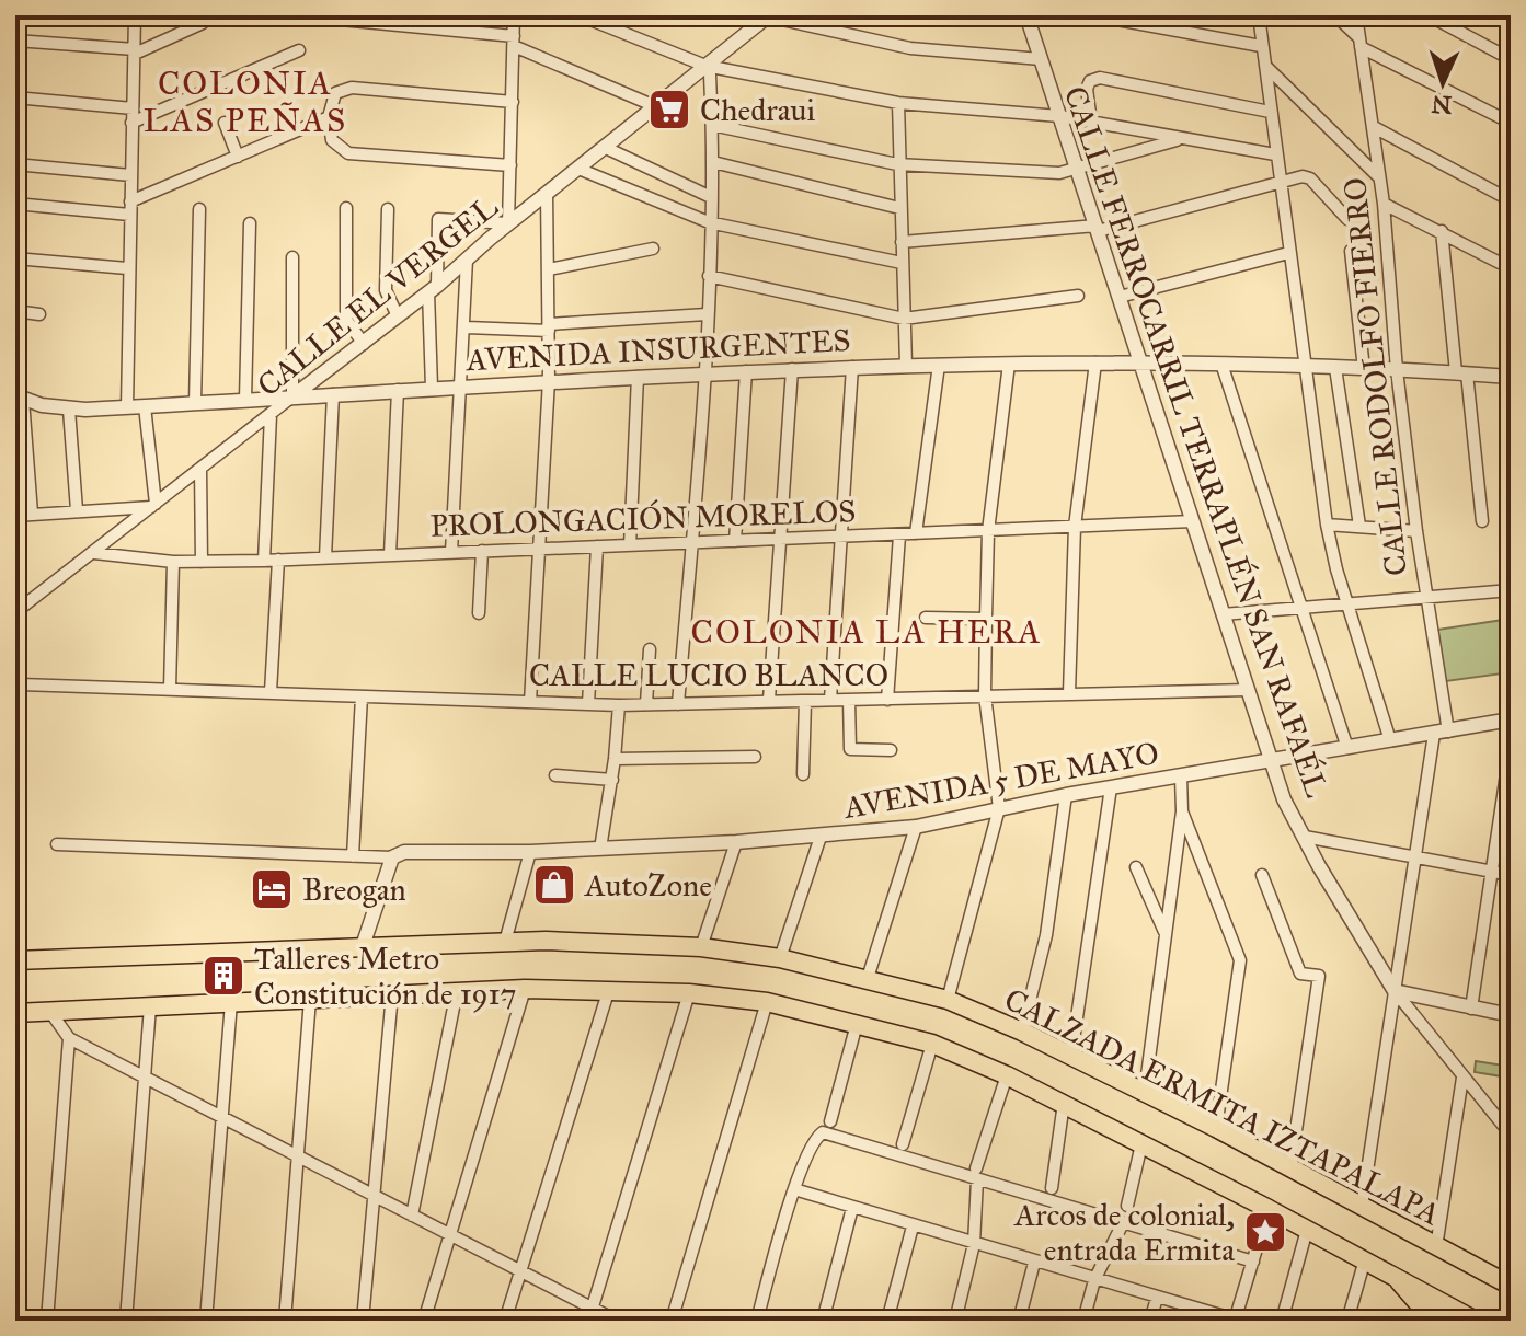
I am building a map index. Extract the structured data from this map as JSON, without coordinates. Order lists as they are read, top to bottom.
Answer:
{
  "streets": {
    "main road": ["CALZADA ERMITA IZTAPALAPA"],
    "street": [
      "CALLE EL VERGEL",
      "AVENIDA INSURGENTES",
      "CALLE RODOLFO FIERRO",
      "CALLE FERROCARRIL TERRAPLÉN SAN RAFAÉL",
      "PROLONGACIÓN MORELOS",
      "CALLE LUCIO BLANCO",
      "AVENIDA 5 DE MAYO"
    ]
  },
  "crossings": [
    ["CALLE EL VERGEL", "AVENIDA INSURGENTES"],
    ["CALLE EL VERGEL", "PROLONGACIÓN MORELOS"],
    ["AVENIDA INSURGENTES", "CALLE RODOLFO FIERRO"],
    ["AVENIDA INSURGENTES", "CALLE FERROCARRIL TERRAPLÉN SAN RAFAÉL"],
    ["CALLE RODOLFO FIERRO", "CALLE FERROCARRIL TERRAPLÉN SAN RAFAÉL"],
    ["CALLE RODOLFO FIERRO", "AVENIDA 5 DE MAYO"],
    ["CALLE RODOLFO FIERRO", "CALZADA ERMITA IZTAPALAPA"],
    ["CALLE FERROCARRIL TERRAPLÉN SAN RAFAÉL", "PROLONGACIÓN MORELOS"],
    ["CALLE FERROCARRIL TERRAPLÉN SAN RAFAÉL", "CALLE LUCIO BLANCO"],
    ["CALLE FERROCARRIL TERRAPLÉN SAN RAFAÉL", "AVENIDA 5 DE MAYO"]
  ],
  "districts": ["COLONIA LAS PEÑAS", "COLONIA LA HERA"],
  "places": {
    "supermarket": ["Chedraui"],
    "shop": ["AutoZone"],
    "hotel": ["Breogan"],
    "building": ["Talleres Metro Constitución de 1917"],
    "place": ["Arcos de colonial, entrada Ermita"]
  },
  "north": "bottom"
}
